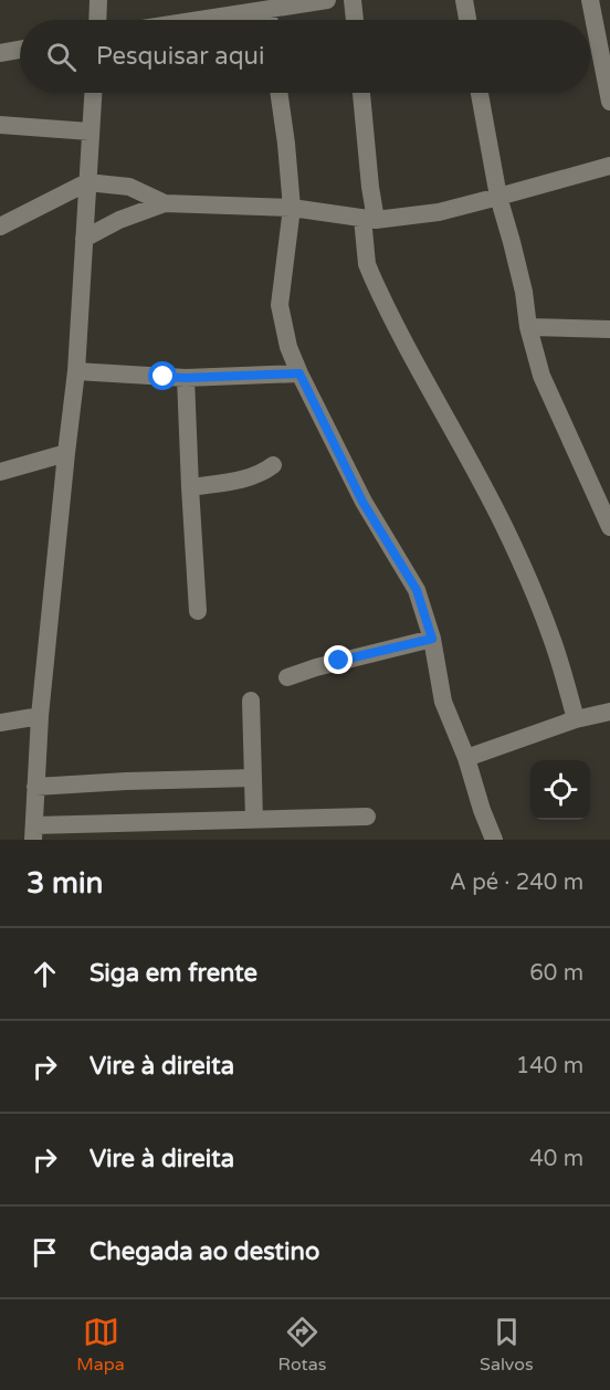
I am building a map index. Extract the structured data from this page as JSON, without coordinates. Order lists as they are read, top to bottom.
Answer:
{
  "page": {
    "search": "Pesquisar aqui",
    "heading": ["3 min", "A pé · 240 m"],
    "list": [
      ["Siga em frente", "60 m"],
      ["Vire à direita", "140 m"],
      ["Vire à direita", "40 m"],
      "Chegada ao destino"
    ],
    "nav": ["Mapa", "Rotas", "Salvos"]
  }
}
